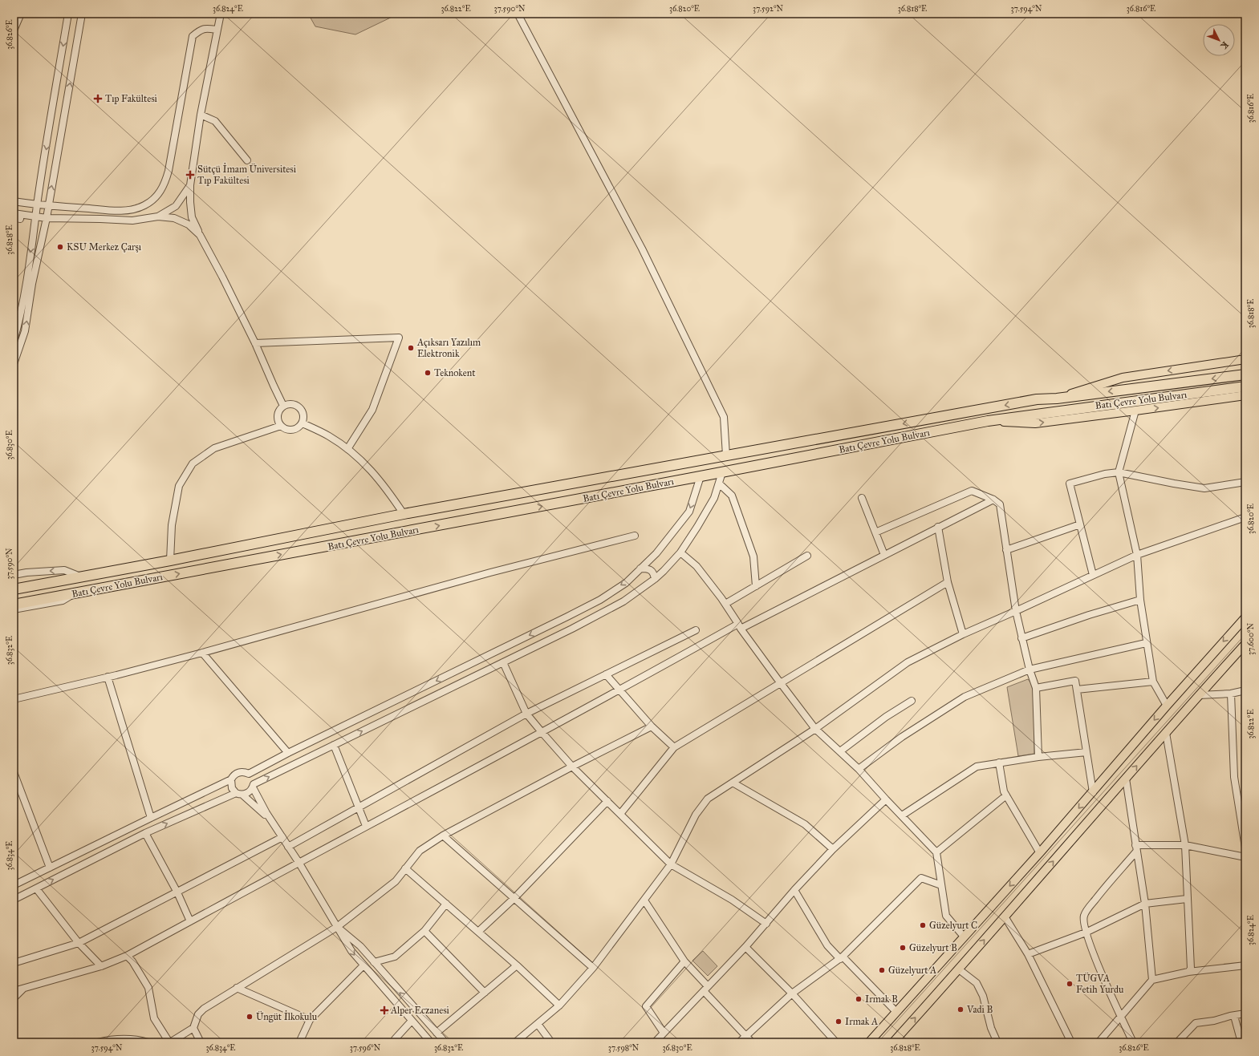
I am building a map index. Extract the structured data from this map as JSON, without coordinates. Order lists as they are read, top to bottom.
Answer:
{
  "streets": {
    "highway": ["Batı Çevre Yolu Bulvarı"]
  },
  "places": {
    "health": ["Tıp Fakültesi", "Sütçü İmam Üniversitesi Tıp Fakültesi", "Alper Eczanesi"],
    "other": [
      "KSU Merkez Çarşı",
      "Açıksarı Yazılım Elektronik",
      "Teknokent",
      "Güzelyurt C",
      "Güzelyurt B",
      "Güzelyurt A",
      "TÜGVA Fetih Yurdu",
      "Irmak B",
      "Vadi B",
      "Üngüt İlkokulu",
      "Irmak A"
    ]
  },
  "north": "bottom right",
  "coordinates": [
    "36.824°E",
    "36.822°E",
    "37.590°N",
    "36.820°E",
    "37.592°N",
    "36.818°E",
    "37.594°N",
    "36.816°E",
    "36.826°E",
    "36.828°E",
    "36.830°E",
    "37.600°N",
    "36.832°E",
    "36.834°E",
    "37.596°N",
    "37.598°N"
  ]
}
